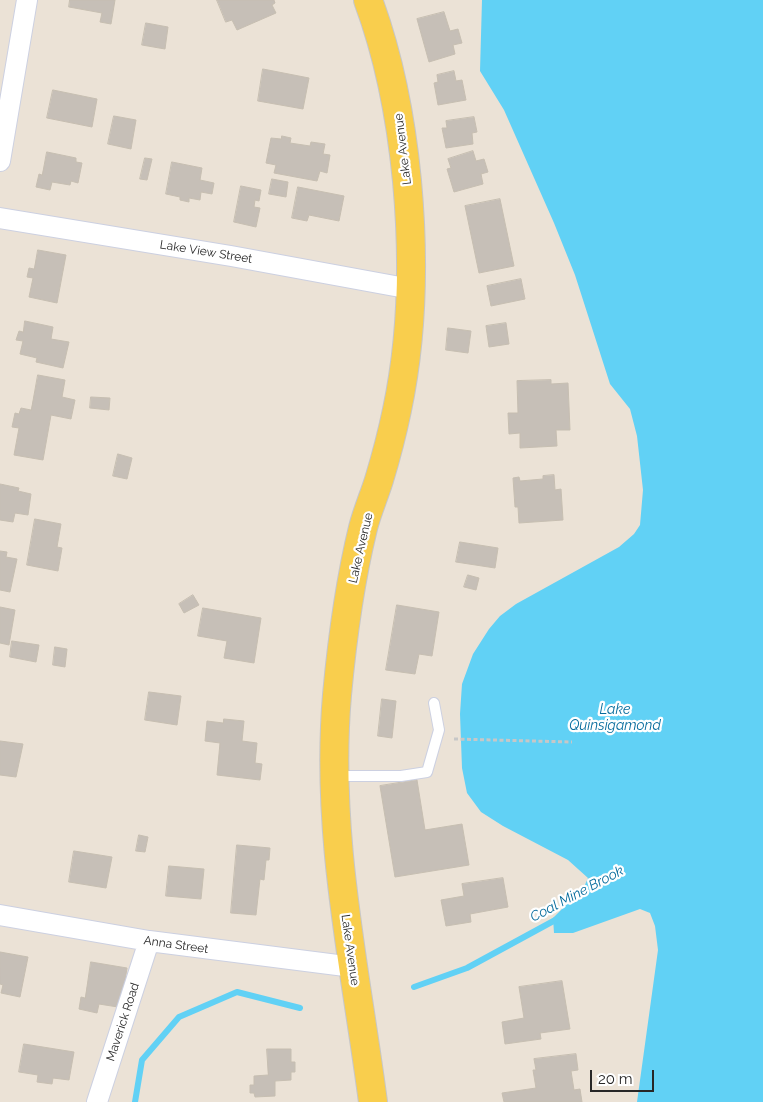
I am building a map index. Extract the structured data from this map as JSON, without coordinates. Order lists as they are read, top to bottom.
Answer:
{
  "streets": {
    "main road": ["Lake Avenue"],
    "street": ["Lake View Street", "Anna Street", "Maverick Road"]
  },
  "crossings": [
    ["Lake Avenue", "Lake View Street"],
    ["Lake Avenue", "Anna Street"],
    ["Anna Street", "Maverick Road"]
  ],
  "water": ["Lake Quinsigamond", "Coal Mine Brook"],
  "scale_bar": "20 m"
}
